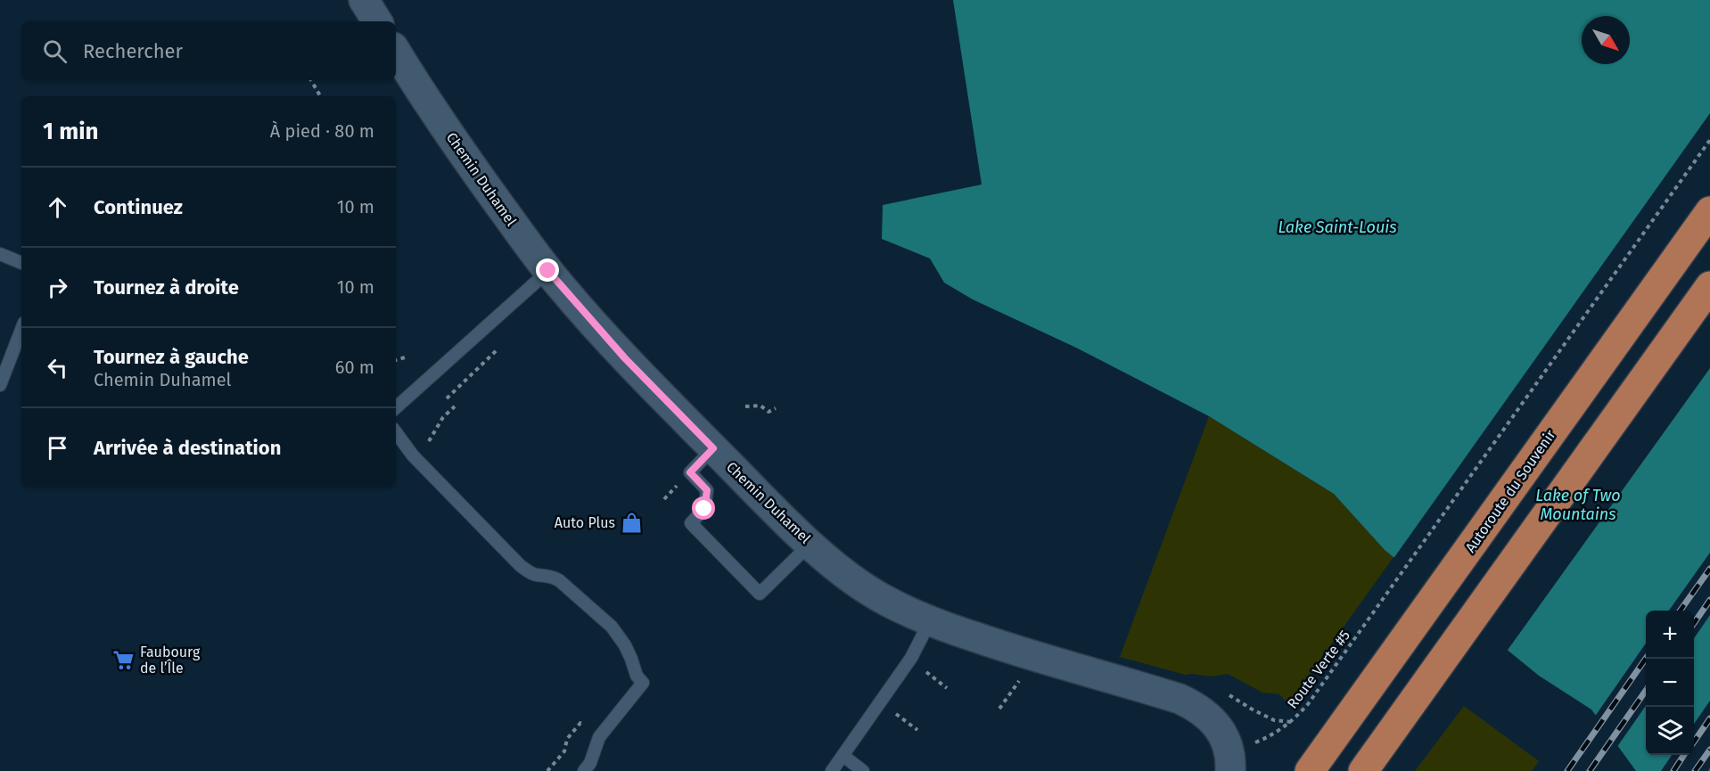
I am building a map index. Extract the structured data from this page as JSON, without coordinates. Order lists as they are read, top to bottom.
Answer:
{
  "streets": {
    "highway": ["Autoroute du Souvenir"],
    "street": ["Chemin Duhamel"],
    "path": ["Route Verte #5"]
  },
  "water": ["Lake Saint-Louis", "Lake of Two Mountains"],
  "places": {
    "shop": ["Auto Plus"],
    "supermarket": ["Faubourg de l’Île"]
  },
  "north": "bottom right",
  "page": {
    "search": "Rechercher",
    "heading": ["1 min", "À pied · 80 m"],
    "list": [
      ["Continuez", "10 m"],
      ["Tournez à droite", "10 m"],
      ["Tournez à gauche", "Chemin Duhamel", "60 m"],
      "Arrivée à destination"
    ],
    "map_buttons": ["+", "−"]
  }
}
